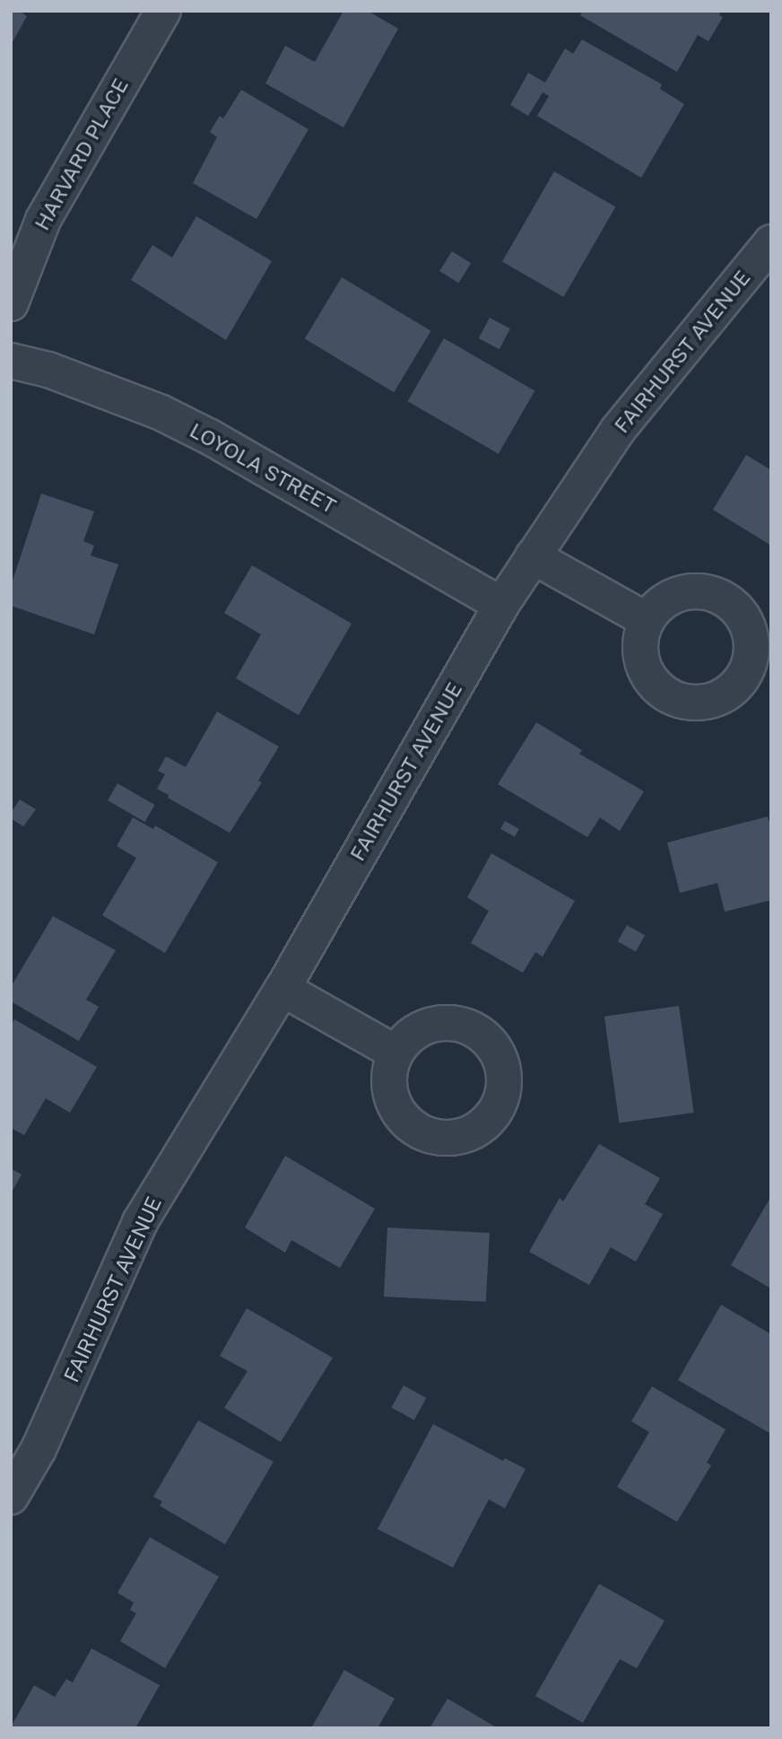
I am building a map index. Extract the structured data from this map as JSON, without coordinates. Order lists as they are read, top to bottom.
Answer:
{
  "streets": {
    "street": ["HARVARD PLACE", "FAIRHURST AVENUE", "LOYOLA STREET"]
  },
  "crossings": [
    ["FAIRHURST AVENUE", "LOYOLA STREET"]
  ]
}
